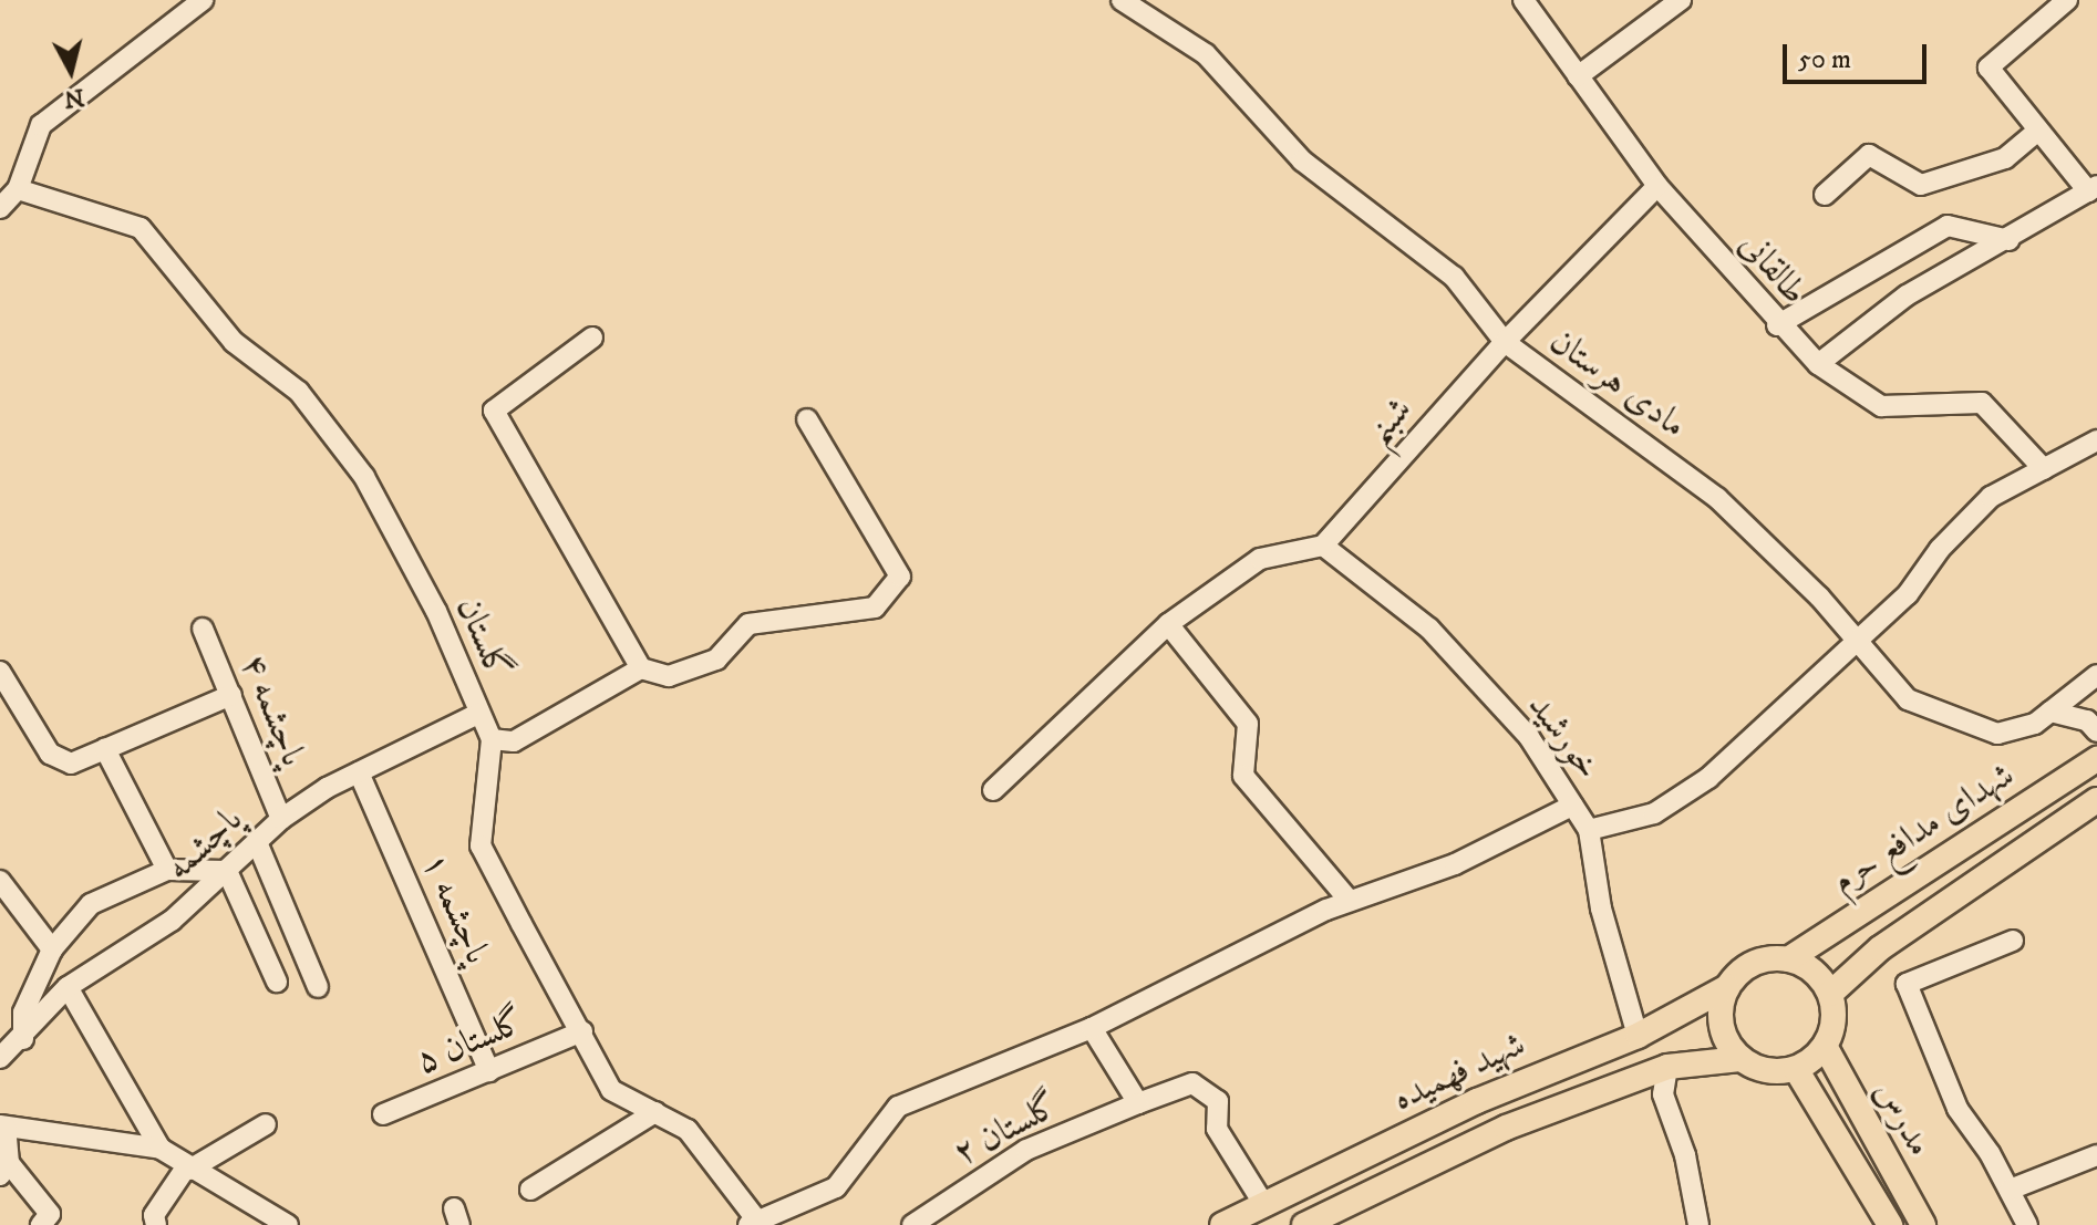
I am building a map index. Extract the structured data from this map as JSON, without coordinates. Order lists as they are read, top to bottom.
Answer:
{
  "streets": {
    "main road": ["شهدای مدافع حرم", "شهید فهمیده", "مدرس"],
    "street": [
      "طالقانی",
      "مادی هرستان",
      "شبنم",
      "گلستان",
      "پاچشمه ۴",
      "خورشید",
      "پاچشمه",
      "پاچشمه ۱",
      "گلستان ۵",
      "گلستان ۲"
    ]
  },
  "crossings": [
    ["طالقانی", "شبنم"],
    ["مادی هرستان", "شبنم"],
    ["شبنم", "خورشید"],
    ["گلستان", "پاچشمه"],
    ["پاچشمه ۴", "پاچشمه"],
    ["خورشید", "شهید فهمیده"],
    ["شهدای مدافع حرم", "شهید فهمیده"],
    ["شهدای مدافع حرم", "مدرس"],
    ["پاچشمه", "پاچشمه ۱"],
    ["پاچشمه ۱", "گلستان ۵"],
    ["شهید فهمیده", "مدرس"],
    ["شهید فهمیده", "گلستان ۲"]
  ],
  "scale_bar": "50 m",
  "north": "bottom"
}
